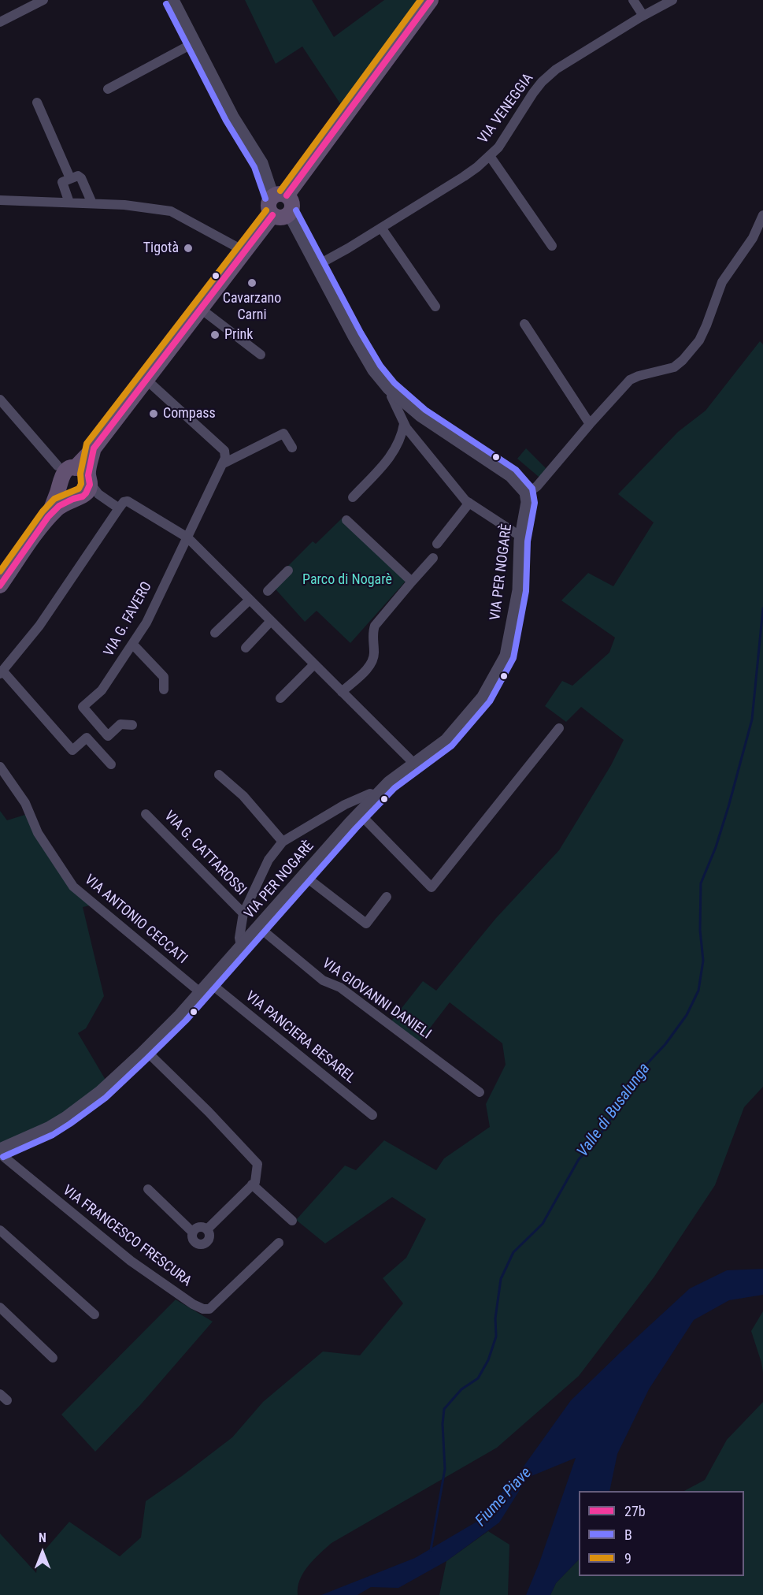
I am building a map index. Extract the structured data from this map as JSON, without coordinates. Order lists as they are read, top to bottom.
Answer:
{
  "streets": {
    "street": [
      "VIA VENEGGIA",
      "VIA PER NOGARÈ",
      "VIA G. FAVERO",
      "VIA G. CATTAROSSI",
      "VIA ANTONIO CECCATI",
      "VIA GIOVANNI DANIELI",
      "VIA PANCIERA BESAREL",
      "VIA FRANCESCO FRESCURA"
    ]
  },
  "crossings": [
    ["VIA PER NOGARÈ", "VIA G. CATTAROSSI"],
    ["VIA PER NOGARÈ", "VIA ANTONIO CECCATI"],
    ["VIA PER NOGARÈ", "VIA GIOVANNI DANIELI"],
    ["VIA PER NOGARÈ", "VIA PANCIERA BESAREL"]
  ],
  "water": ["Valle di Busalunga", "Fiume Piave"],
  "parks": ["Parco di Nogarè"],
  "places": [
    "Tigotà",
    "Cavarzano Carni",
    "Prink",
    "Compass"
  ],
  "lines": ["transit line 27b", "transit line 9", "transit line B"],
  "legend": ["27b", "B", "9"],
  "north": "top"
}
